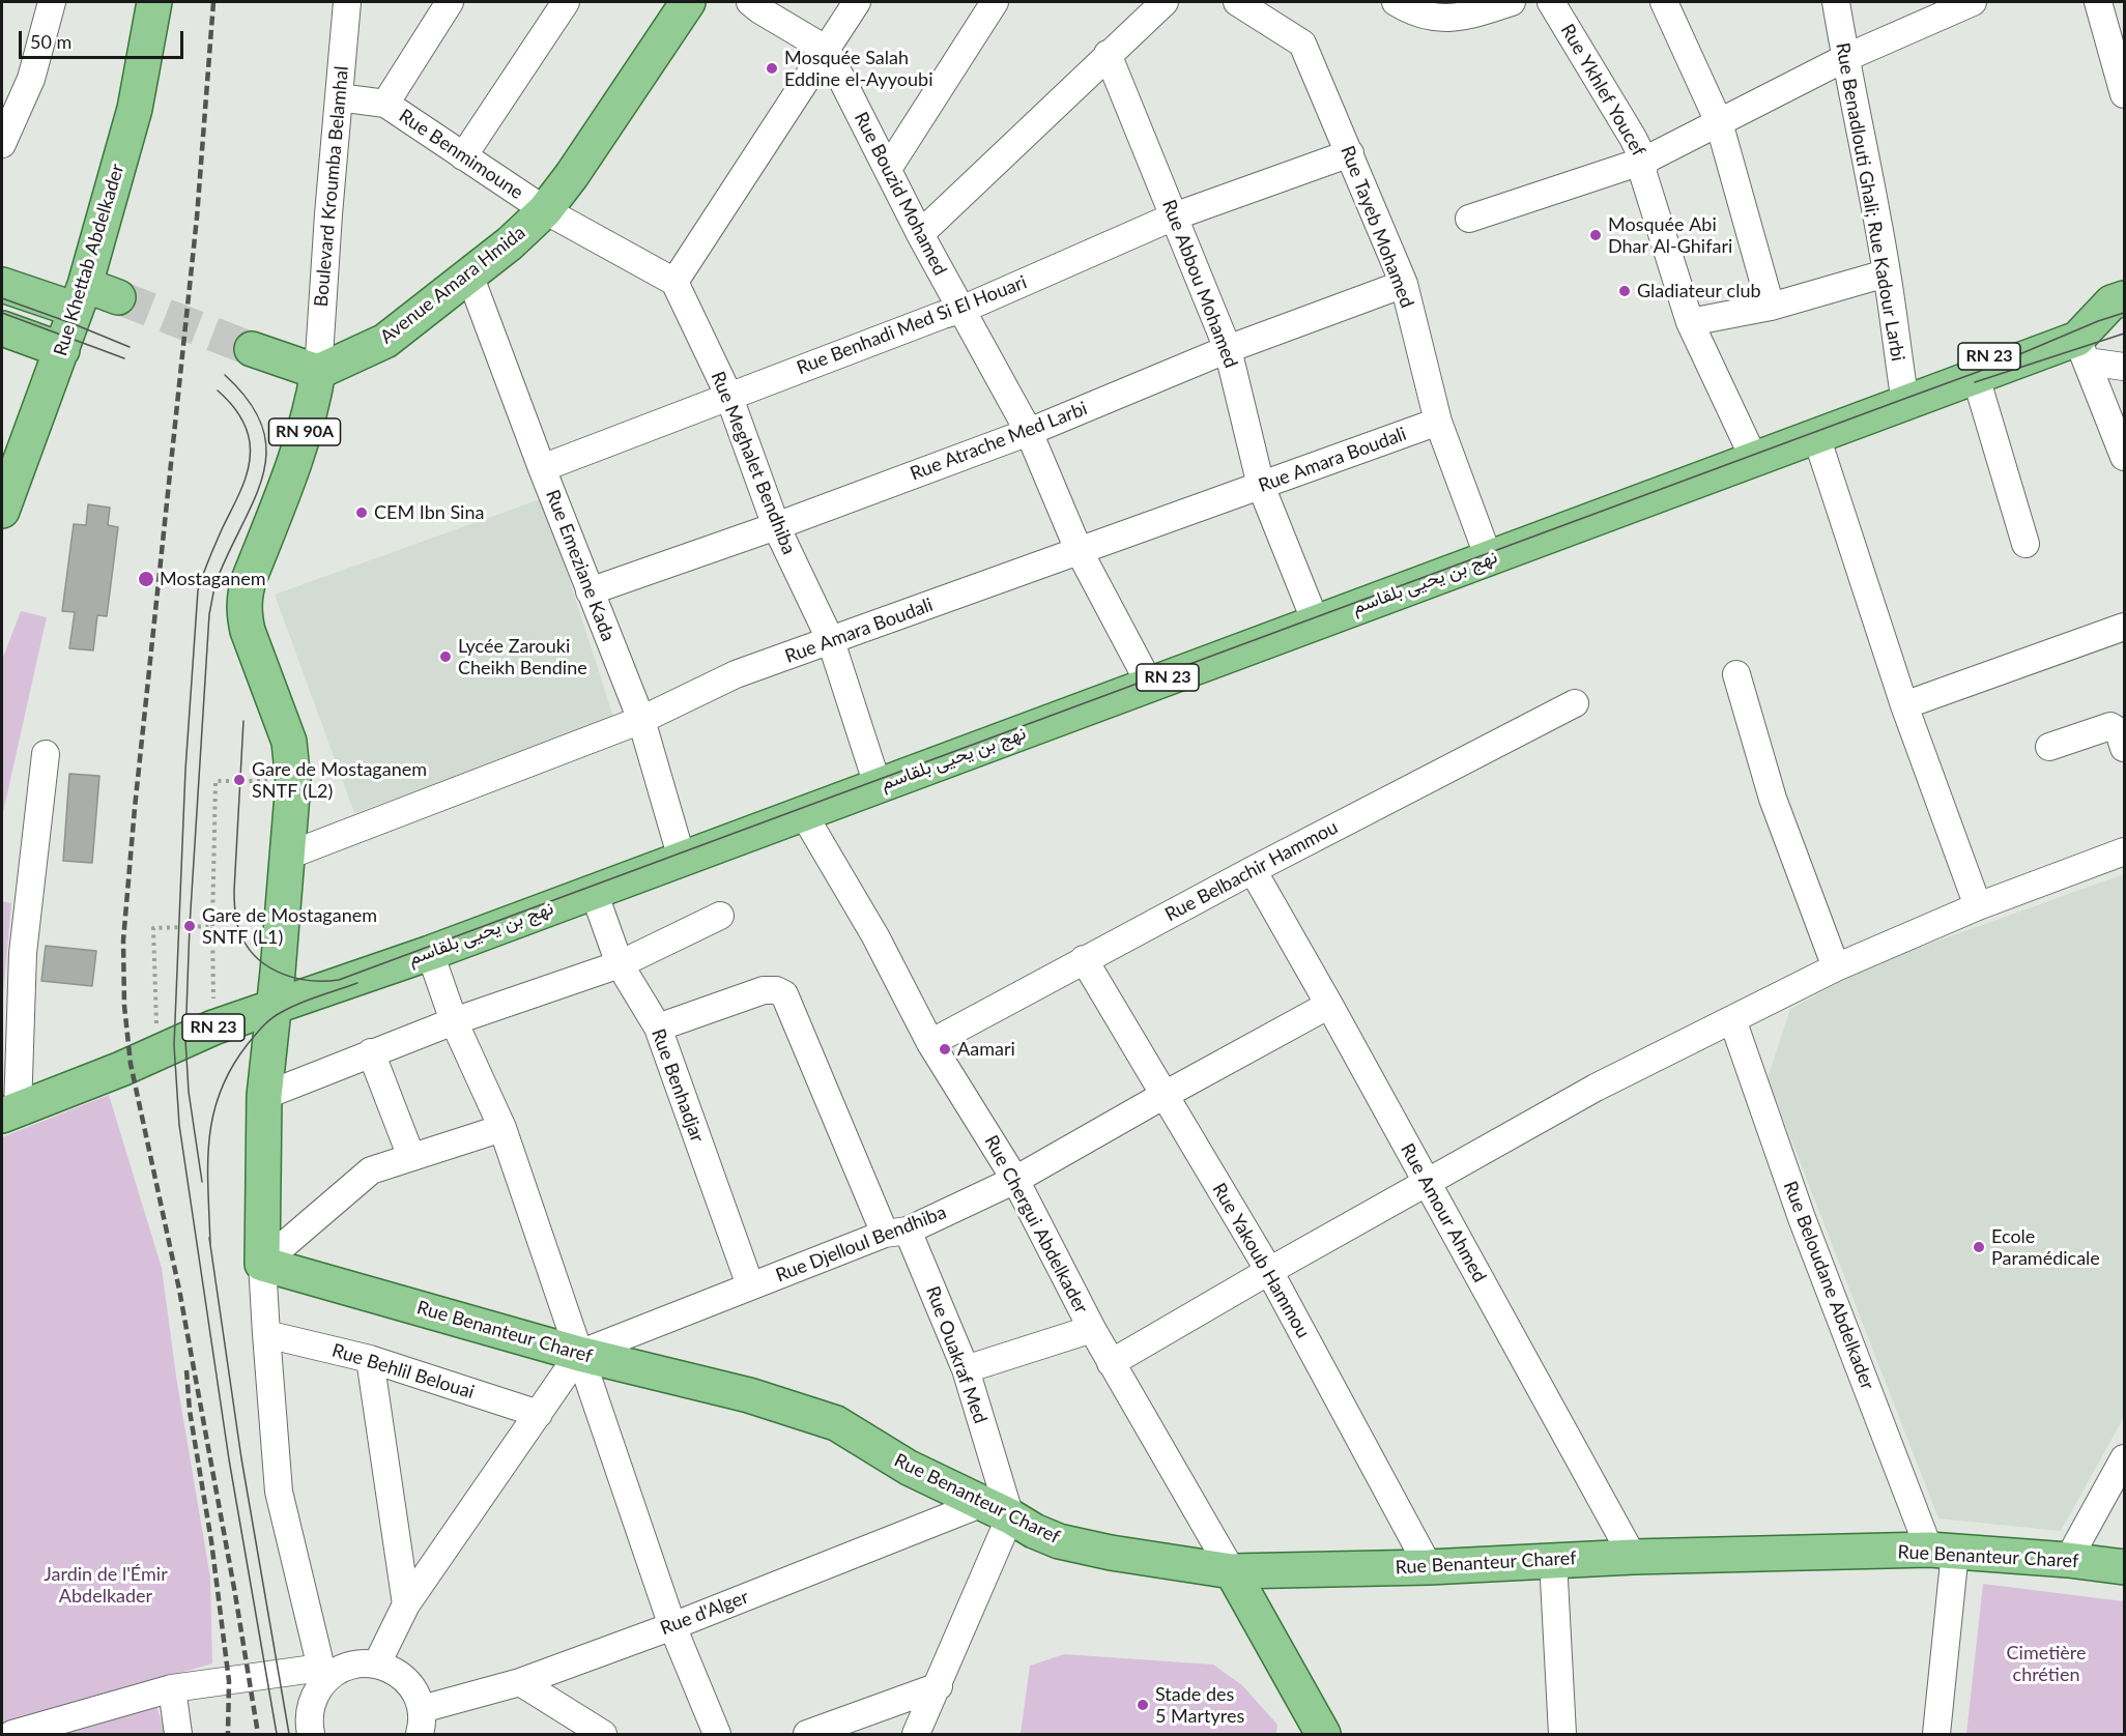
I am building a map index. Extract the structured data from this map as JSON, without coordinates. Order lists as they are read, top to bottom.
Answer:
{
  "streets": {
    "main road": [
      "Rue Khettab Abdelkader",
      "Avenue Amara Hmida",
      "RN 23",
      "RN 90A",
      "نهج بن يحيى بلقاسم",
      "Rue Benanteur Charef"
    ],
    "street": [
      "Rue Ykhlef Youcef",
      "Rue Benmimoune",
      "Boulevard Kroumba Belamhal",
      "Rue Bouzid Mohamed",
      "Rue Benadlouti Ghali; Rue Kadour Larbi",
      "Rue Tayeb Mohamed",
      "Rue Abbou Mohamed",
      "Rue Benhadi Med Si El Houari",
      "Rue Atrache Med Larbi",
      "Rue Amara Boudali",
      "Rue Meghalet Bendhiba",
      "Rue Emeziane Kada",
      "Rue Belbachir Hammou",
      "Rue Benhadjar",
      "Rue Amour Ahmed",
      "Rue Chergui Abdelkader",
      "Rue Djelloul Bendhiba",
      "Rue Yakoub Hammou",
      "Rue Beloudane Abdelkader",
      "Rue Ouakraf Med",
      "Rue Behlil Belouai",
      "Rue d'Alger"
    ]
  },
  "crossings": [
    ["Rue Ykhlef Youcef", "نهج بن يحيى بلقاسم"],
    ["Rue Benmimoune", "Boulevard Kroumba Belamhal"],
    ["Rue Benmimoune", "Avenue Amara Hmida"],
    ["Boulevard Kroumba Belamhal", "Avenue Amara Hmida"],
    ["Boulevard Kroumba Belamhal", "RN 90A"],
    ["Rue Bouzid Mohamed", "Rue Benhadi Med Si El Houari"],
    ["Rue Bouzid Mohamed", "Rue Atrache Med Larbi"],
    ["Rue Bouzid Mohamed", "Rue Amara Boudali"],
    ["Rue Bouzid Mohamed", "نهج بن يحيى بلقاسم"],
    ["Rue Benadlouti Ghali; Rue Kadour Larbi", "نهج بن يحيى بلقاسم"],
    ["Rue Tayeb Mohamed", "Rue Benhadi Med Si El Houari"],
    ["Rue Tayeb Mohamed", "Rue Atrache Med Larbi"],
    ["Rue Tayeb Mohamed", "Rue Amara Boudali"],
    ["Rue Tayeb Mohamed", "نهج بن يحيى بلقاسم"],
    ["Rue Abbou Mohamed", "Rue Benhadi Med Si El Houari"],
    ["Rue Abbou Mohamed", "Rue Atrache Med Larbi"],
    ["Rue Abbou Mohamed", "Rue Amara Boudali"],
    ["Rue Abbou Mohamed", "نهج بن يحيى بلقاسم"],
    ["Avenue Amara Hmida", "RN 90A"],
    ["Avenue Amara Hmida", "Rue Emeziane Kada"],
    ["Rue Benhadi Med Si El Houari", "Rue Meghalet Bendhiba"],
    ["Rue Benhadi Med Si El Houari", "Rue Emeziane Kada"],
    ["RN 90A", "Rue Amara Boudali"],
    ["RN 90A", "نهج بن يحيى بلقاسم"],
    ["Rue Atrache Med Larbi", "Rue Meghalet Bendhiba"],
    ["Rue Atrache Med Larbi", "Rue Emeziane Kada"],
    ["Rue Amara Boudali", "Rue Meghalet Bendhiba"],
    ["Rue Amara Boudali", "Rue Emeziane Kada"],
    ["Rue Meghalet Bendhiba", "نهج بن يحيى بلقاسم"],
    ["Rue Emeziane Kada", "نهج بن يحيى بلقاسم"],
    ["نهج بن يحيى بلقاسم", "Rue Benhadjar"],
    ["نهج بن يحيى بلقاسم", "Rue Chergui Abdelkader"],
    ["Rue Belbachir Hammou", "Rue Amour Ahmed"],
    ["Rue Belbachir Hammou", "Rue Chergui Abdelkader"],
    ["Rue Belbachir Hammou", "Rue Yakoub Hammou"],
    ["Rue Benhadjar", "Rue Djelloul Bendhiba"],
    ["Rue Benhadjar", "Rue Ouakraf Med"],
    ["Rue Amour Ahmed", "Rue Djelloul Bendhiba"],
    ["Rue Amour Ahmed", "Rue Benanteur Charef"],
    ["Rue Chergui Abdelkader", "Rue Djelloul Bendhiba"],
    ["Rue Chergui Abdelkader", "Rue Benanteur Charef"],
    ["Rue Djelloul Bendhiba", "Rue Yakoub Hammou"],
    ["Rue Djelloul Bendhiba", "Rue Benanteur Charef"],
    ["Rue Djelloul Bendhiba", "Rue Ouakraf Med"],
    ["Rue Yakoub Hammou", "Rue Benanteur Charef"],
    ["Rue Beloudane Abdelkader", "Rue Benanteur Charef"],
    ["Rue Benanteur Charef", "Rue Ouakraf Med"],
    ["Rue Benanteur Charef", "Rue d'Alger"],
    ["Rue Ouakraf Med", "Rue d'Alger"]
  ],
  "parks": ["Jardin de l'Émir Abdelkader", "Cimetière chrétien"],
  "places": [
    "Mosquée Salah Eddine el-Ayyoubi",
    "Mosquée Abi Dhar Al-Ghifari",
    "Gladiateur club",
    "CEM Ibn Sina",
    "Mostaganem",
    "Lycée Zarouki Cheikh Bendine",
    "Gare de Mostaganem SNTF (L2)",
    "Gare de Mostaganem SNTF (L1)",
    "Aamari",
    "Ecole Paramédicale",
    "Stade des 5 Martyres"
  ],
  "scale_bar": "50 m"
}
